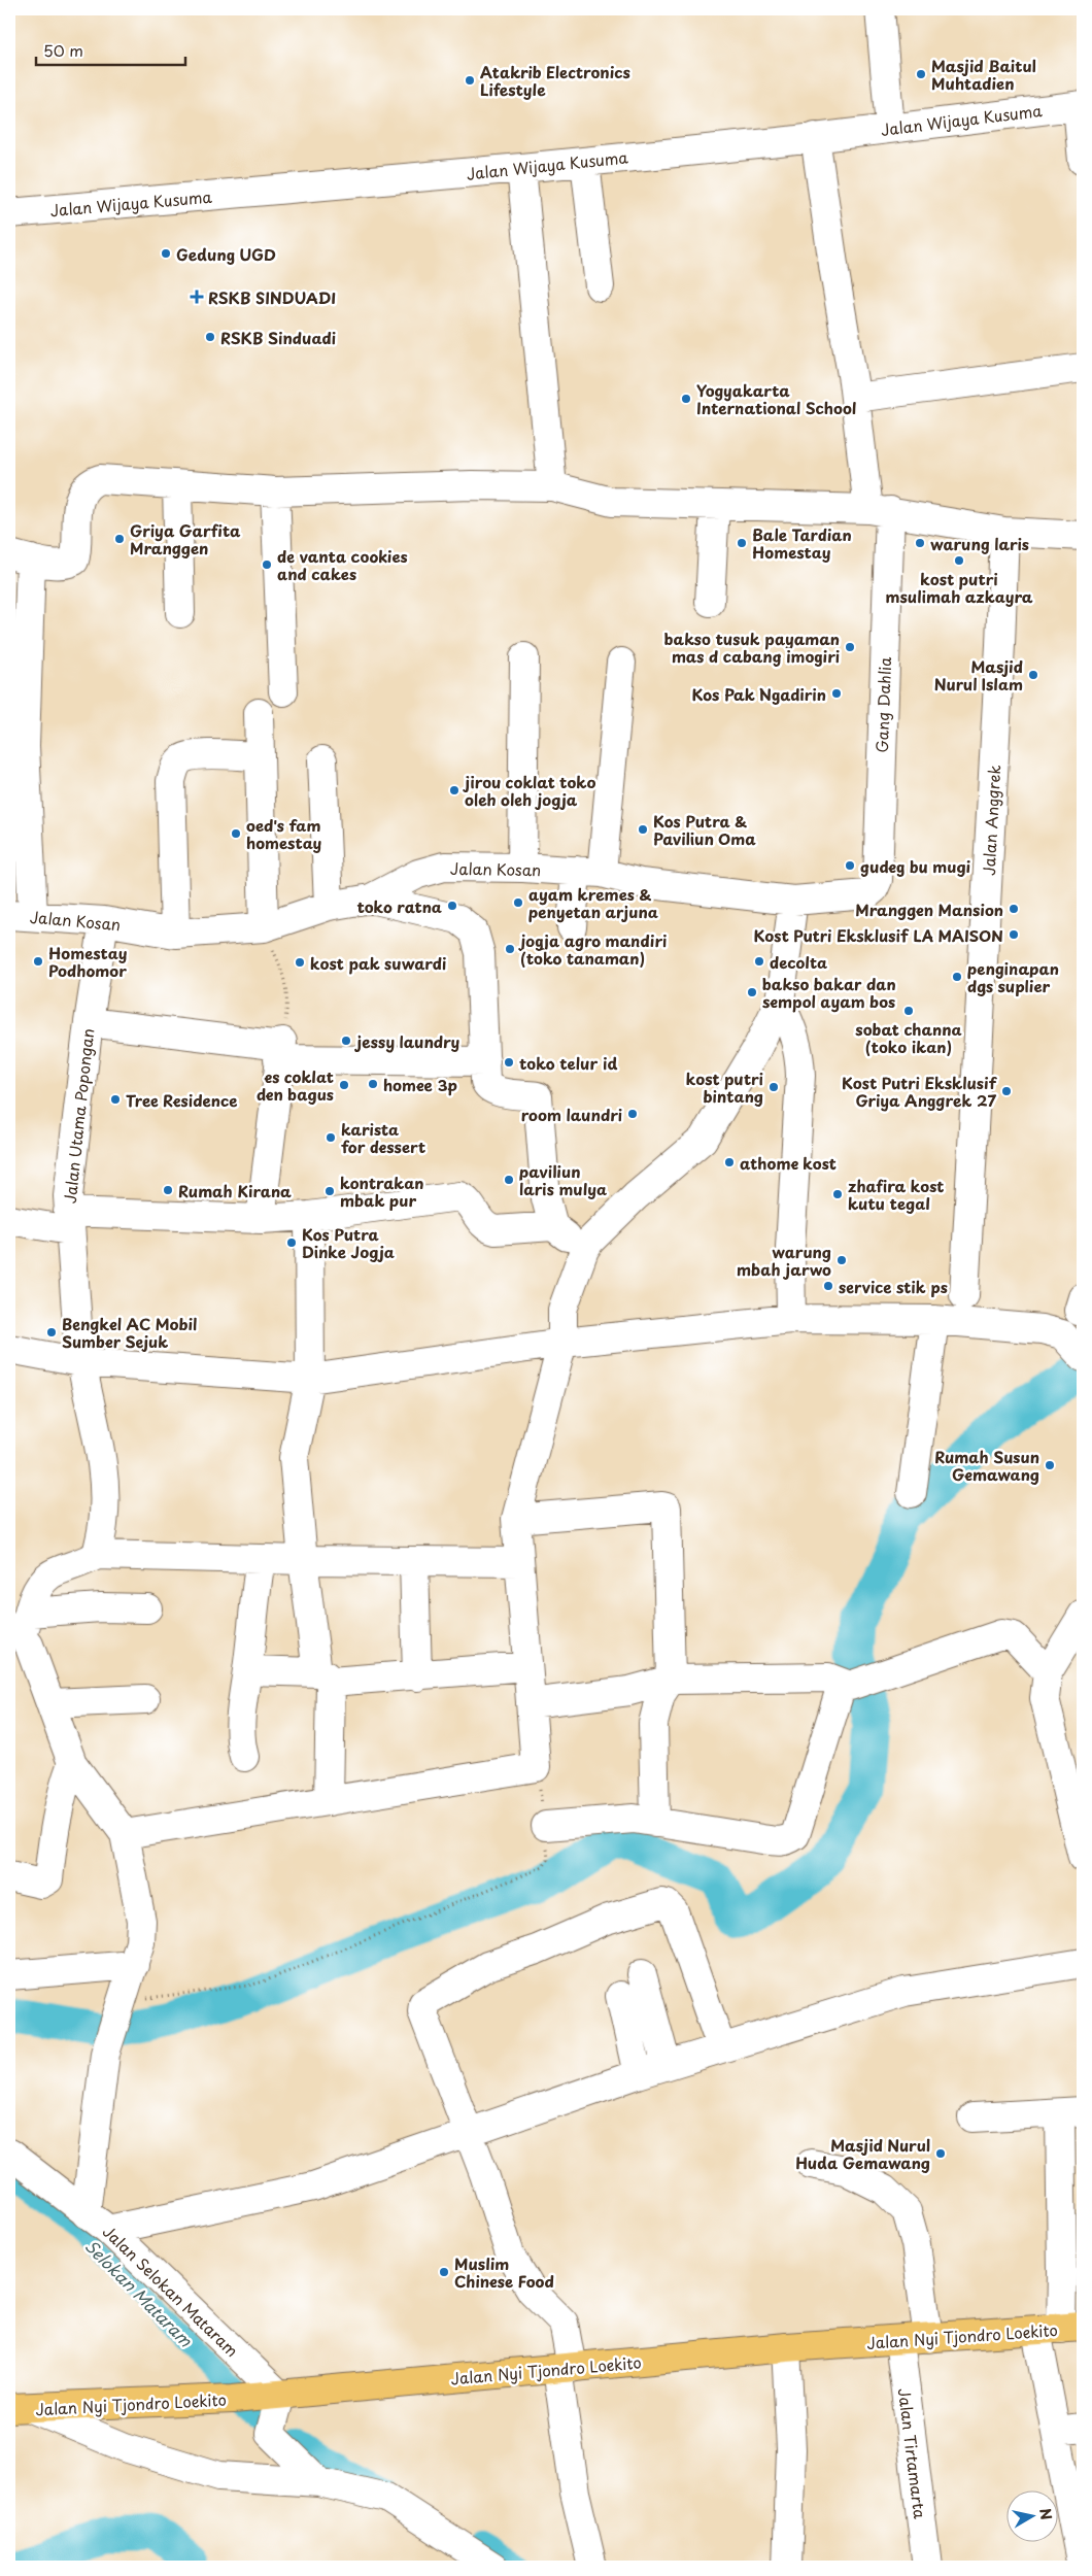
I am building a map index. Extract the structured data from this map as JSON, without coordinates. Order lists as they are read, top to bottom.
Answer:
{
  "streets": {
    "main road": ["Jalan Nyi Tjondro Loekito"],
    "street": [
      "Jalan Wijaya Kusuma",
      "Gang Dahlia",
      "Jalan Anggrek",
      "Jalan Kosan",
      "Jalan Utama Popongan",
      "Jalan Selokan Mataram",
      "Jalan Tirtamarta"
    ]
  },
  "crossings": [
    ["Jalan Wijaya Kusuma", "Gang Dahlia"],
    ["Gang Dahlia", "Jalan Kosan"],
    ["Jalan Kosan", "Jalan Utama Popongan"],
    ["Jalan Selokan Mataram", "Jalan Nyi Tjondro Loekito"],
    ["Jalan Nyi Tjondro Loekito", "Jalan Tirtamarta"]
  ],
  "water": ["Selokan Mataram"],
  "places": {
    "other": [
      "Masjid Baitul Muhtadien",
      "Atakrib Electronics Lifestyle",
      "Gedung UGD",
      "RSKB Sinduadi",
      "Yogyakarta International School",
      "Griya Garfita Mranggen",
      "Bale Tardian Homestay",
      "warung laris",
      "kost putri msulimah azkayra",
      "de vanta cookies and cakes",
      "bakso tusuk payaman mas d cabang imogiri",
      "Masjid Nurul Islam",
      "Kos Pak Ngadirin",
      "jirou coklat toko oleh oleh jogja",
      "Kos Putra & Paviliun Oma",
      "oed's fam homestay",
      "gudeg bu mugi",
      "ayam kremes & penyetan arjuna",
      "toko ratna",
      "Mranggen Mansion",
      "Kost Putri Eksklusif LA MAISON",
      "jogja agro mandiri (toko tanaman)",
      "Homestay Podhomor",
      "decolta",
      "kost pak suwardi",
      "penginapan dgs suplier",
      "bakso bakar dan sempol ayam bos",
      "sobat channa (toko ikan)",
      "jessy laundry",
      "toko telur id",
      "homee 3p",
      "es coklat den bagus",
      "kost putri bintang",
      "Kost Putri Eksklusif Griya Anggrek 27",
      "Tree Residence",
      "room laundri",
      "karista for dessert",
      "athome kost",
      "paviliun laris mulya",
      "Rumah Kirana",
      "kontrakan mbak pur",
      "zhafira kost kutu tegal",
      "Kos Putra Dinke Jogja",
      "warung mbah jarwo",
      "service stik ps",
      "Bengkel AC Mobil Sumber Sejuk",
      "Rumah Susun Gemawang",
      "Masjid Nurul Huda Gemawang",
      "Muslim Chinese Food"
    ],
    "health": ["RSKB SINDUADI"]
  },
  "scale_bar": "50 m",
  "north": "right"
}
